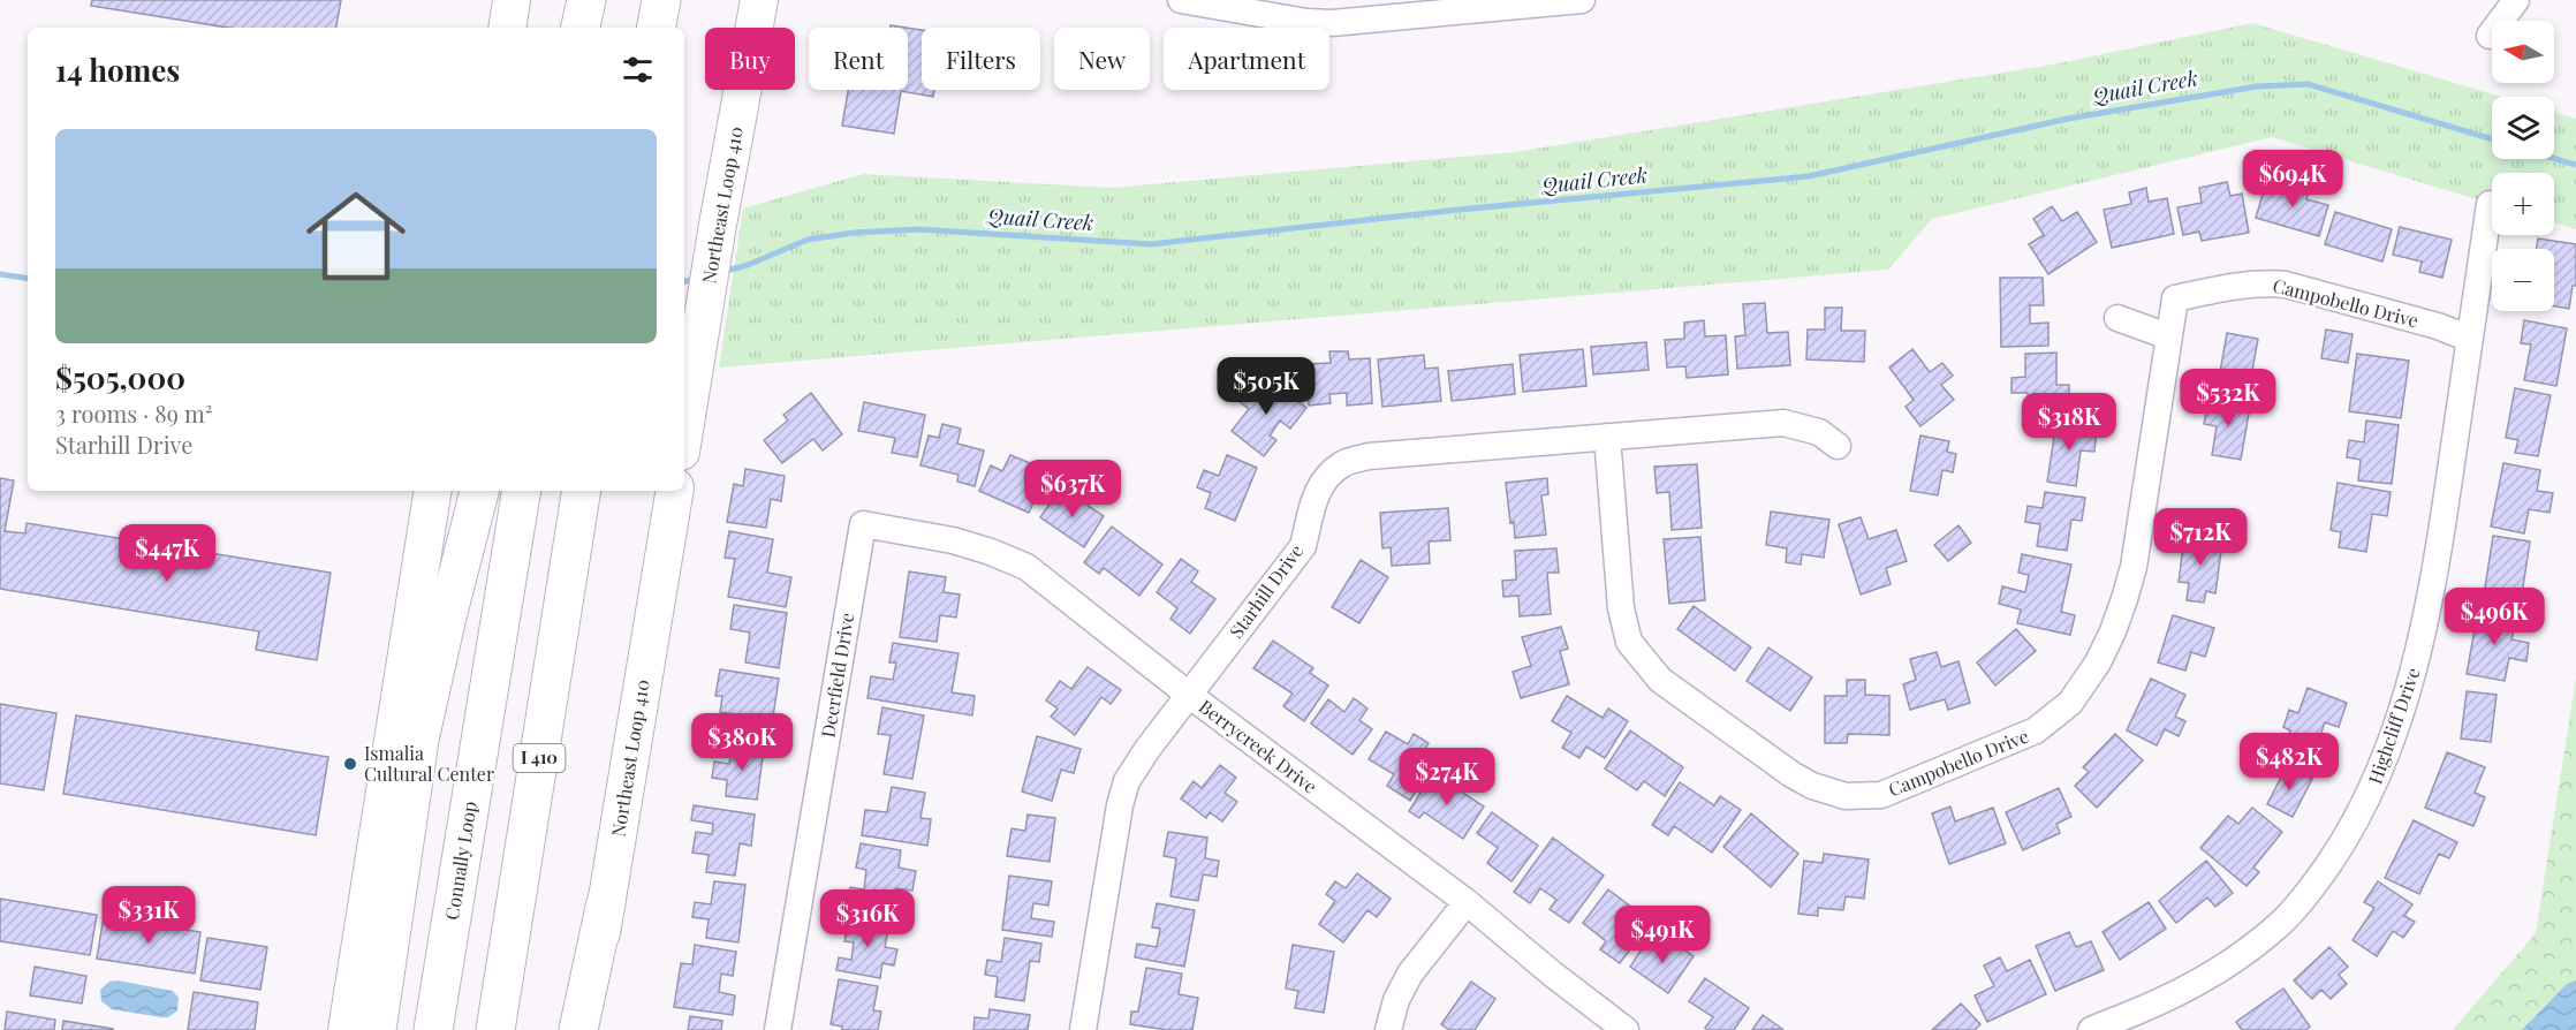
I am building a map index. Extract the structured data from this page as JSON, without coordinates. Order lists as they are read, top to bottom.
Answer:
{
  "streets": {
    "highway": ["I 410", "Connally Loop"],
    "main road": ["Northeast Loop 410"],
    "street": [
      "Campobello Drive",
      "Starhill Drive",
      "Deerfield Drive",
      "Highcliff Drive",
      "Berrycreek Drive"
    ]
  },
  "crossings": [
    ["Campobello Drive", "Starhill Drive"],
    ["Campobello Drive", "Highcliff Drive"],
    ["Starhill Drive", "Berrycreek Drive"],
    ["Deerfield Drive", "Berrycreek Drive"]
  ],
  "water": ["Quail Creek"],
  "places": ["Ismalia Cultural Center"],
  "north": "left",
  "page": {
    "map_buttons": ["+", "−"],
    "chip": [
      "Buy",
      "Rent",
      "Filters",
      "New",
      "Apartment"
    ],
    "heading": "14 homes",
    "list": [
      {
        "name": "$505,000",
        "note": "3 rooms · 89 m² · Starhill Drive"
      }
    ],
    "price": [
      "$694K",
      "$505K",
      "$532K",
      "$318K",
      "$637K",
      "$712K",
      "$447K",
      "$496K",
      "$380K",
      "$482K",
      "$274K",
      "$331K",
      "$316K",
      "$491K"
    ]
  }
}
